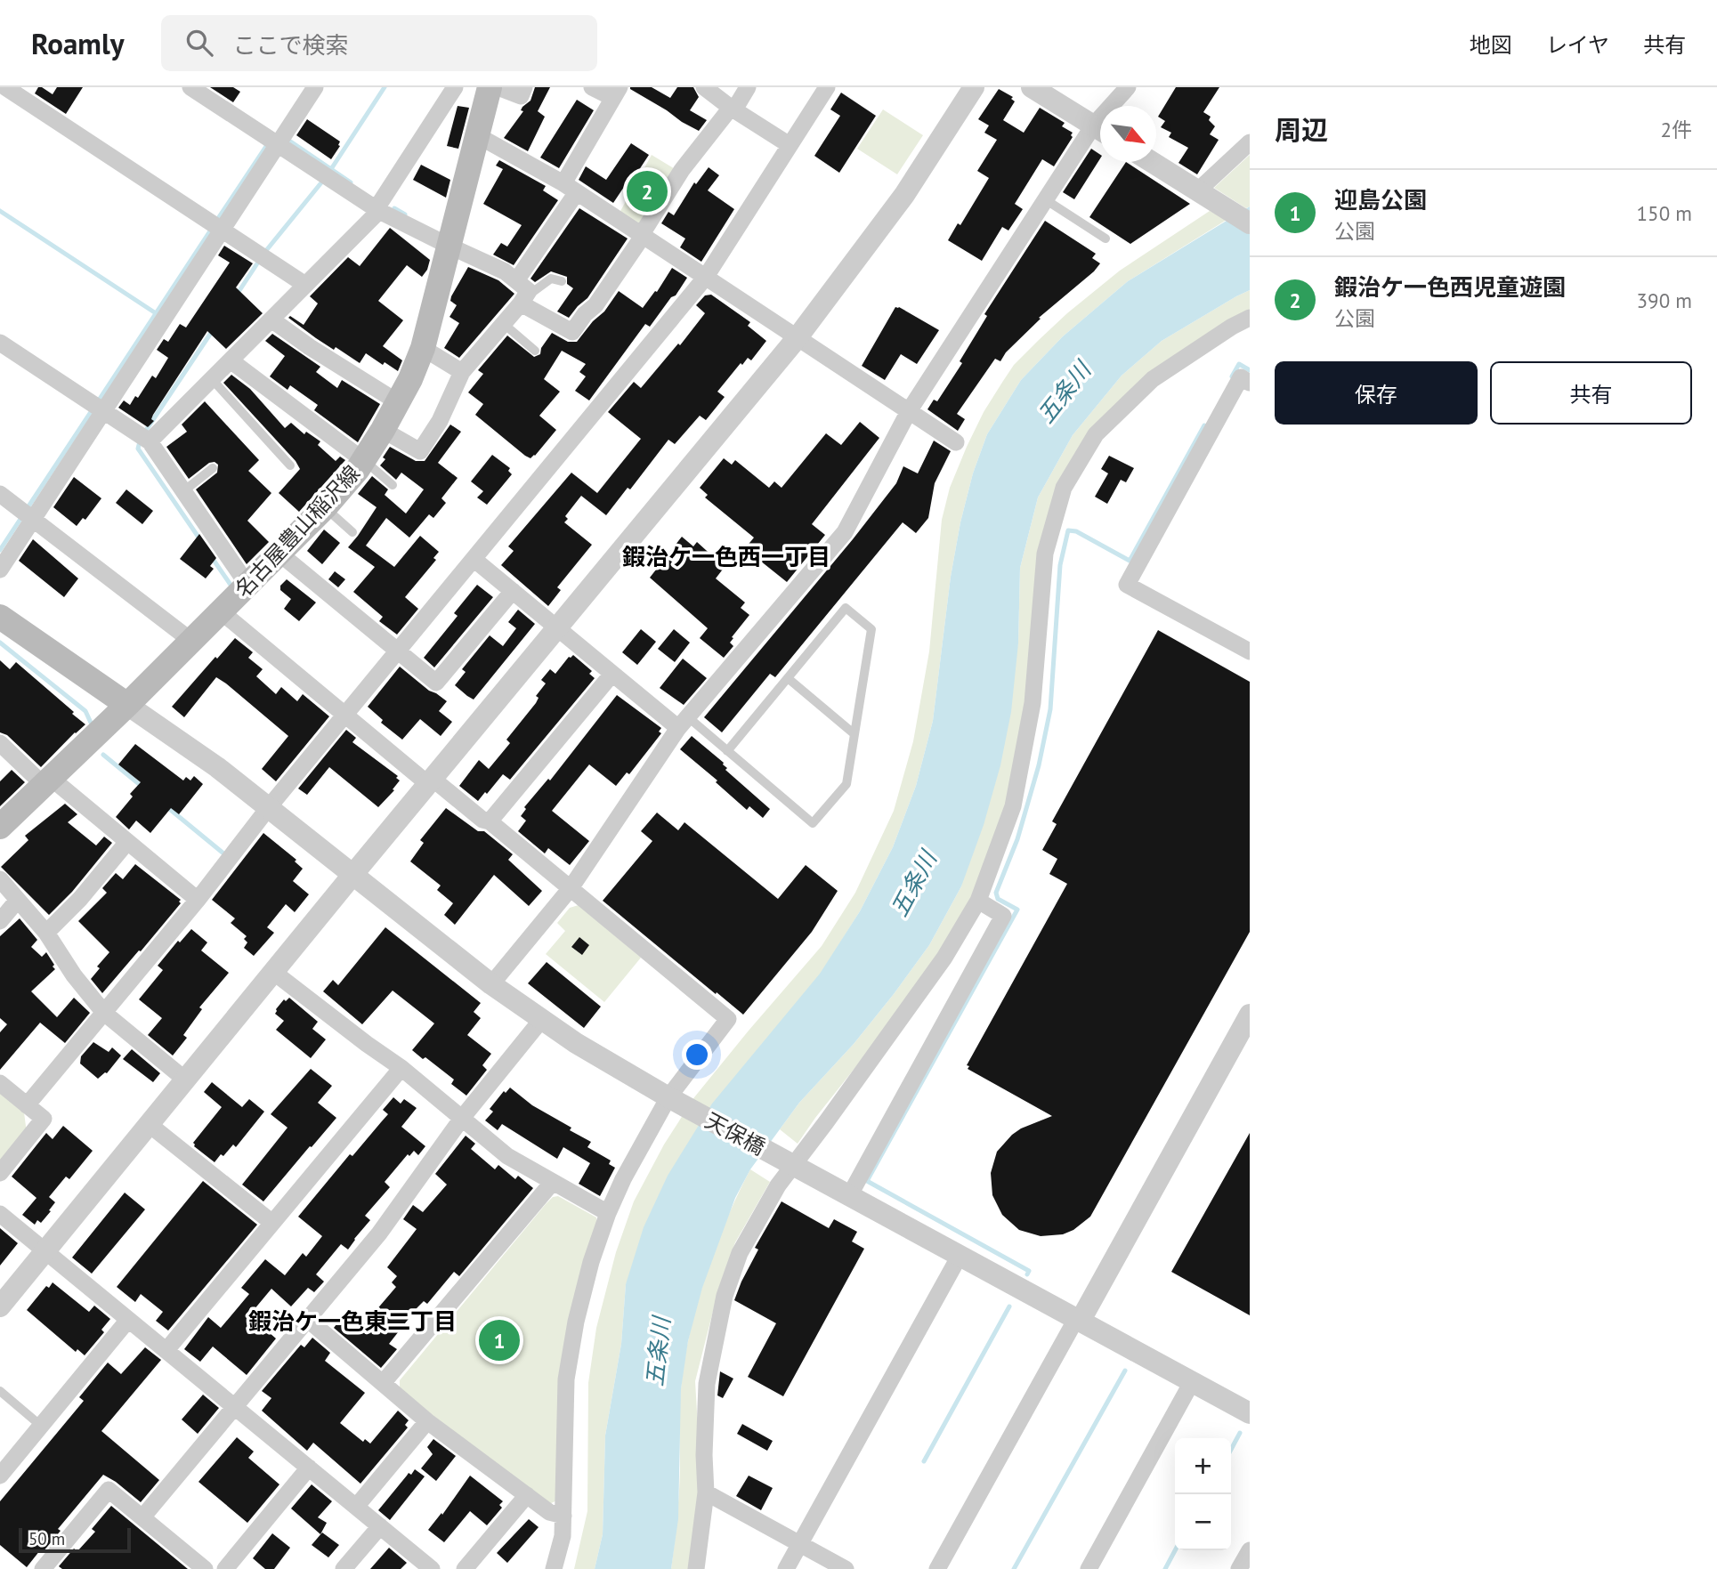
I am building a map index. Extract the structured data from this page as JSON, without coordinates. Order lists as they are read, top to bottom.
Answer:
{
  "streets": {
    "main road": ["名古屋豊山稲沢線"],
    "street": ["天保橋"]
  },
  "crossings": [
    ["名古屋豊山稲沢線", "天保橋"]
  ],
  "districts": ["鍜治ケ一色西一丁目", "鍜治ケ一色東二丁目"],
  "water": ["五条川"],
  "scale_bar": "50 m",
  "north": "bottom right",
  "page": {
    "header": "Roamly",
    "search": "ここで検索",
    "nav": ["地図", "レイヤ", "共有"],
    "heading": ["周辺", "2件"],
    "pins": ["2", "1"],
    "list": [
      {
        "mark": "1",
        "name": "迎島公園",
        "note": "公園",
        "value": "150 m"
      },
      {
        "mark": "2",
        "name": "鍜治ケ一色西児童遊園",
        "note": "公園",
        "value": "390 m"
      }
    ],
    "buttons": ["保存", "共有"],
    "map_buttons": ["+", "−"],
    "scale": "50 m"
  }
}
